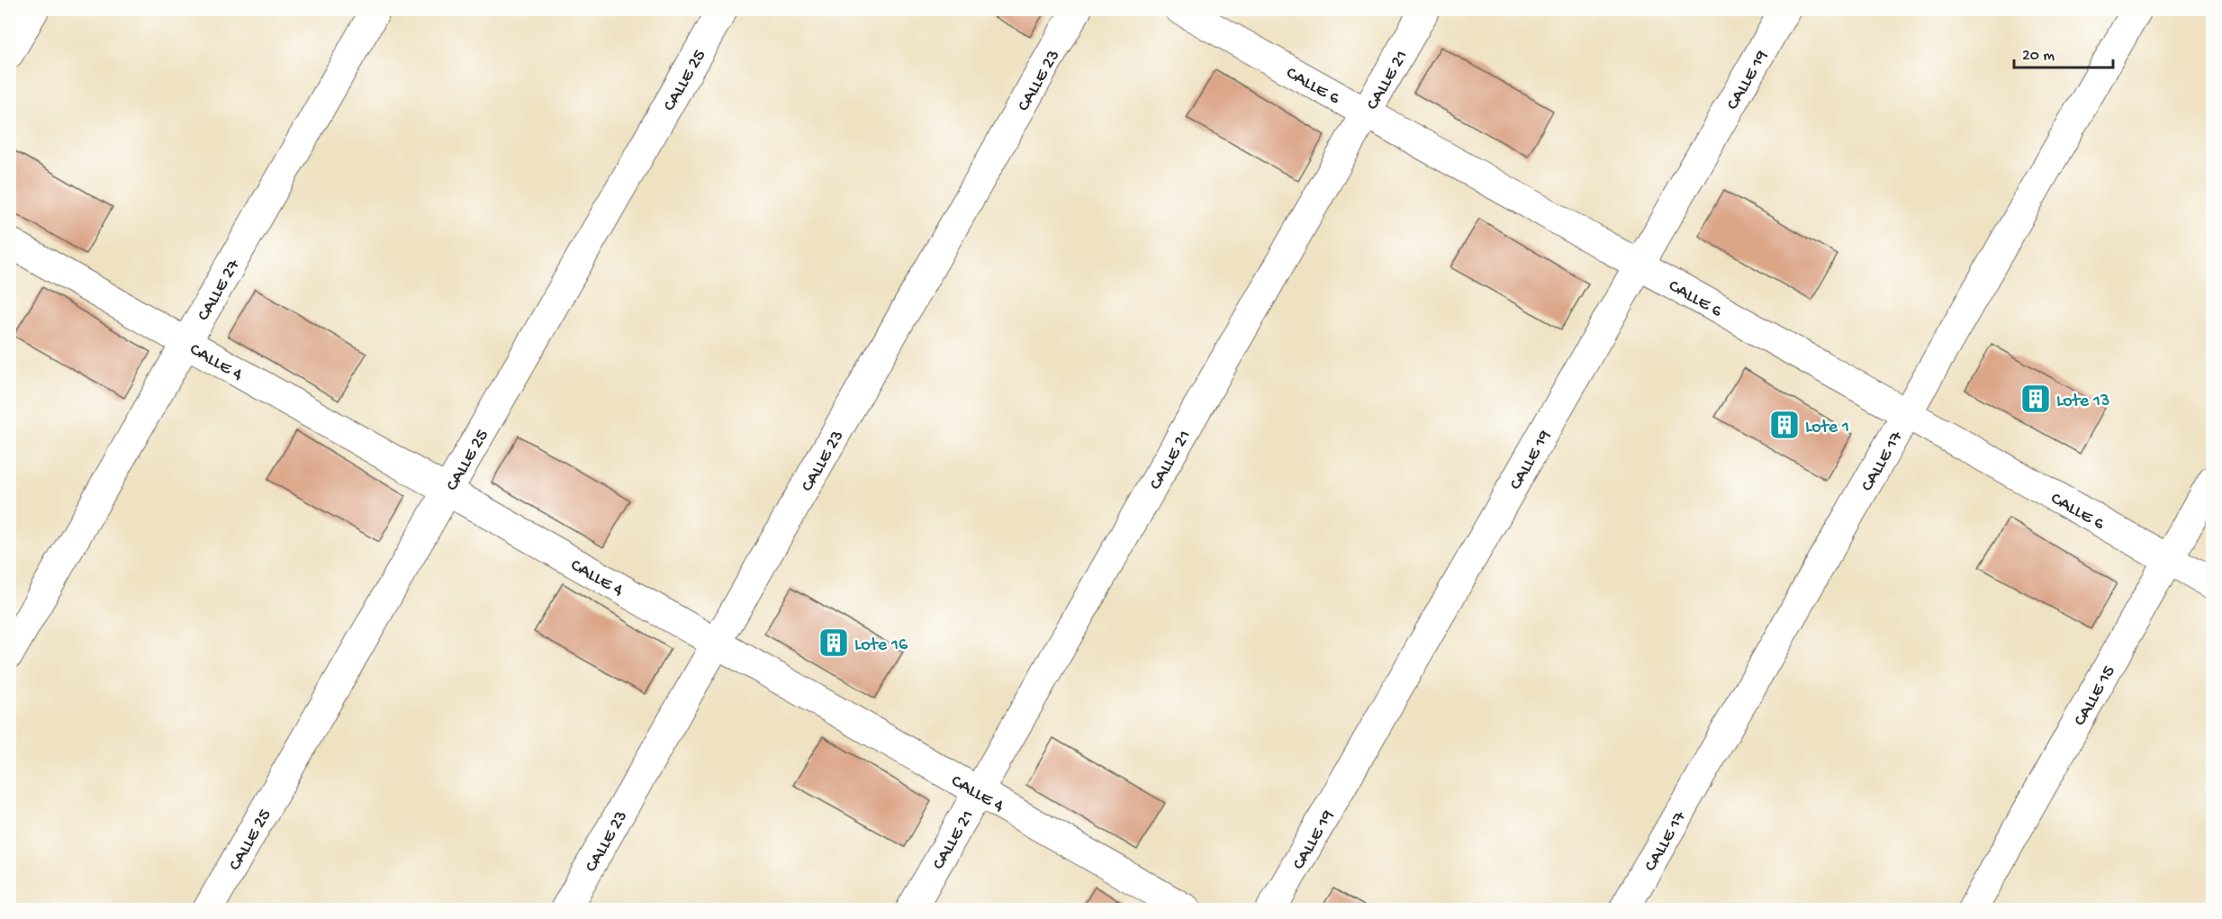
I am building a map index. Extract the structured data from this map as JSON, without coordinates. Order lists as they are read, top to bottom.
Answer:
{
  "streets": {
    "street": [
      "CALLE 23",
      "CALLE 21",
      "CALLE 25",
      "CALLE 19",
      "CALLE 6",
      "CALLE 27",
      "CALLE 4",
      "CALLE 17",
      "CALLE 15"
    ]
  },
  "crossings": [
    ["CALLE 23", "CALLE 4"],
    ["CALLE 21", "CALLE 6"],
    ["CALLE 21", "CALLE 4"],
    ["CALLE 25", "CALLE 4"],
    ["CALLE 19", "CALLE 6"],
    ["CALLE 6", "CALLE 17"],
    ["CALLE 6", "CALLE 15"],
    ["CALLE 27", "CALLE 4"]
  ],
  "places": {
    "building": ["Lote 13", "Lote 1", "Lote 16"]
  },
  "scale_bar": "20 m"
}
